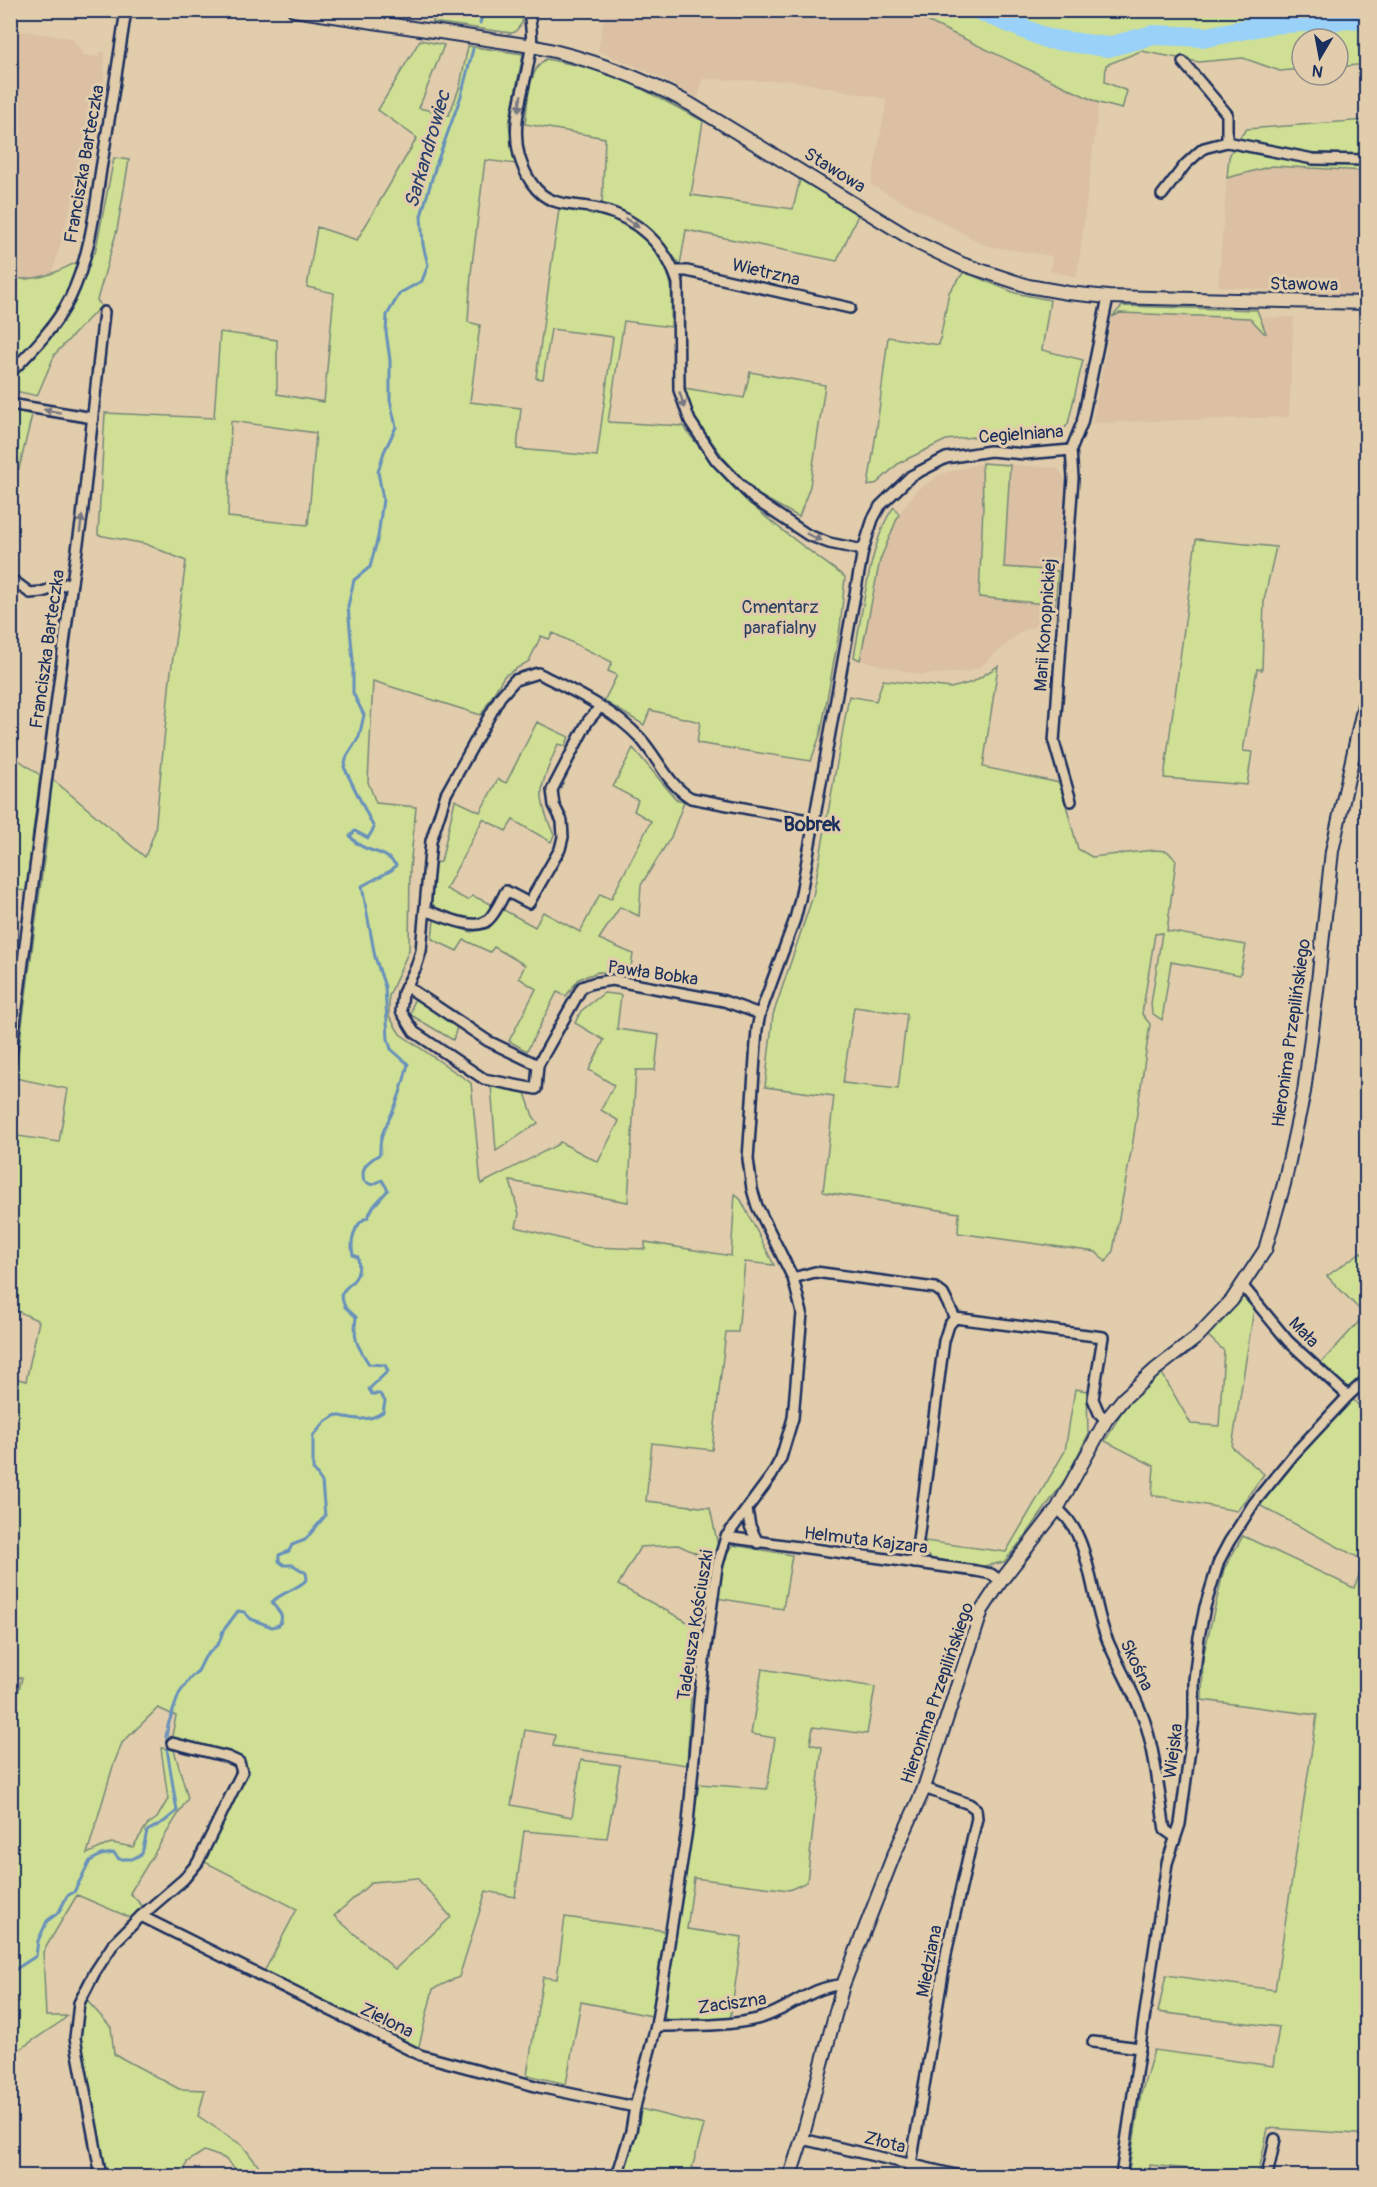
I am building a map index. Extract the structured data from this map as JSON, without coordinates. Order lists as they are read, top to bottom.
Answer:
{
  "streets": {
    "street": [
      "Franciszka Barteczka",
      "Stawowa",
      "Wietrzna",
      "Cegielniana",
      "Marii Konopnickiej",
      "Pawła Bobka",
      "Hieronima Przepilińskiego",
      "Mała",
      "Helmuta Kajzara",
      "Tadeusza Kościuszki",
      "Skośna",
      "Wiejska",
      "Miedziana",
      "Zaciszna",
      "Zielona",
      "Złota"
    ]
  },
  "crossings": [
    ["Stawowa", "Cegielniana"],
    ["Cegielniana", "Marii Konopnickiej"],
    ["Cegielniana", "Tadeusza Kościuszki"],
    ["Pawła Bobka", "Tadeusza Kościuszki"],
    ["Hieronima Przepilińskiego", "Mała"],
    ["Hieronima Przepilińskiego", "Helmuta Kajzara"],
    ["Hieronima Przepilińskiego", "Skośna"],
    ["Hieronima Przepilińskiego", "Miedziana"],
    ["Hieronima Przepilińskiego", "Zaciszna"],
    ["Hieronima Przepilińskiego", "Złota"],
    ["Mała", "Wiejska"],
    ["Helmuta Kajzara", "Tadeusza Kościuszki"],
    ["Tadeusza Kościuszki", "Zaciszna"],
    ["Tadeusza Kościuszki", "Zielona"],
    ["Skośna", "Wiejska"],
    ["Miedziana", "Złota"]
  ],
  "districts": ["Bobrek"],
  "water": ["Sarkandrowiec"],
  "parks": ["Cmentarz parafialny"],
  "north": "bottom"
}
